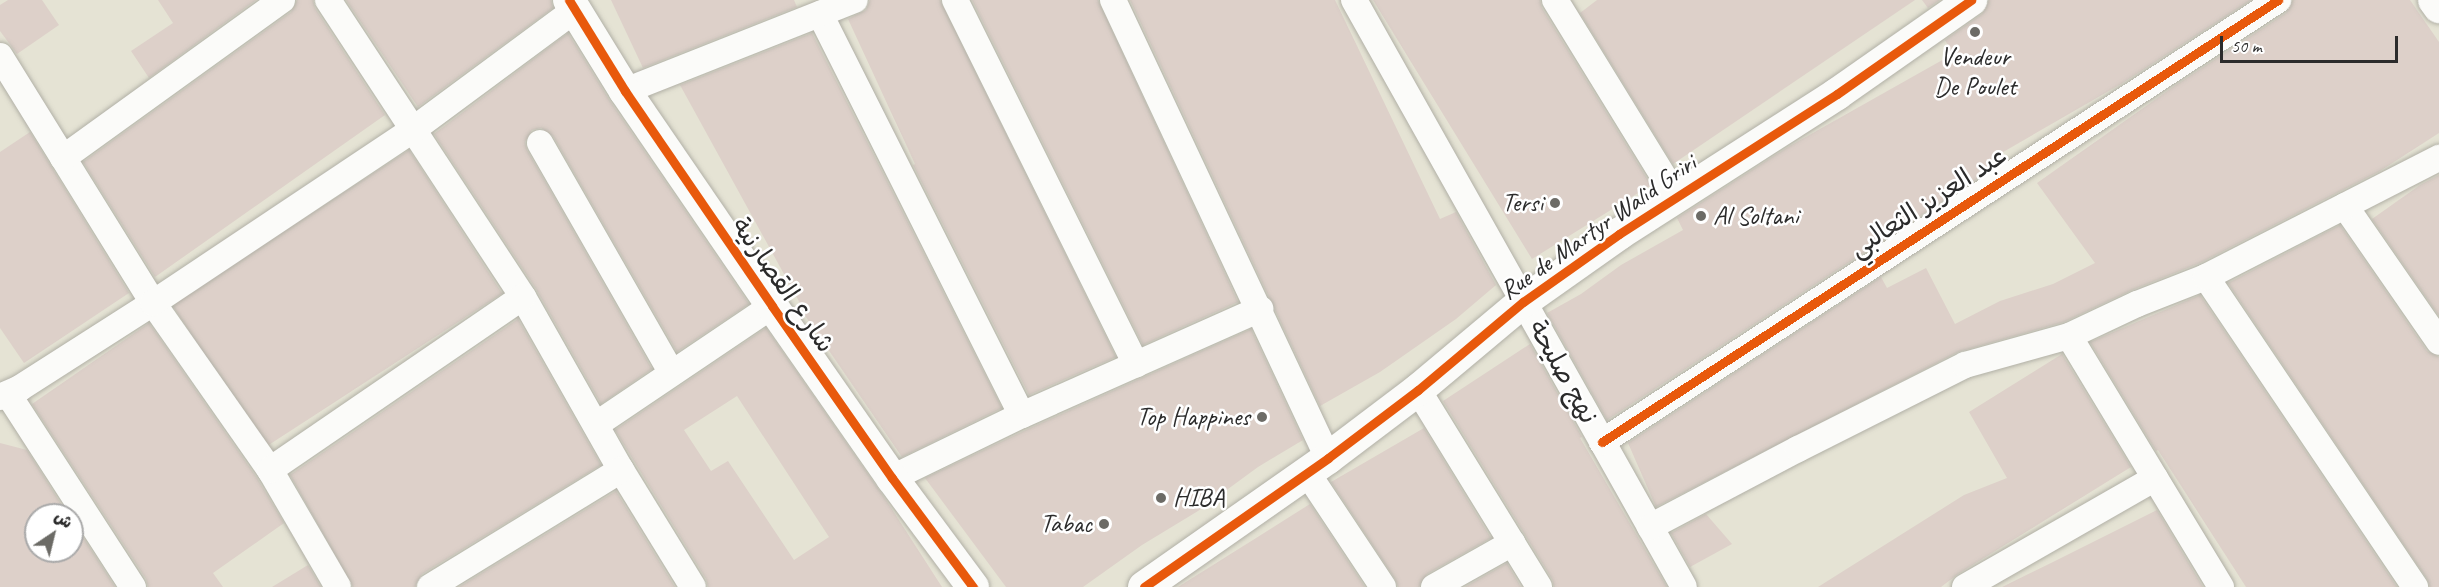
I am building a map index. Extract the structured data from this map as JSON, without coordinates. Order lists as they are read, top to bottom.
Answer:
{
  "streets": {
    "street": [
      "عبد العزيز الثعالبي",
      "Rue de Martyr Walid Griri",
      "شارع القصارنية",
      "نهج صليحة"
    ]
  },
  "crossings": [
    ["عبد العزيز الثعالبي", "نهج صليحة"],
    ["Rue de Martyr Walid Griri", "نهج صليحة"]
  ],
  "places": [
    "Vendeur De Poulet",
    "Tersi",
    "Al Soltani",
    "Top Happines",
    "HIBA",
    "Tabac"
  ],
  "scale_bar": "50 m",
  "north": "top right"
}
